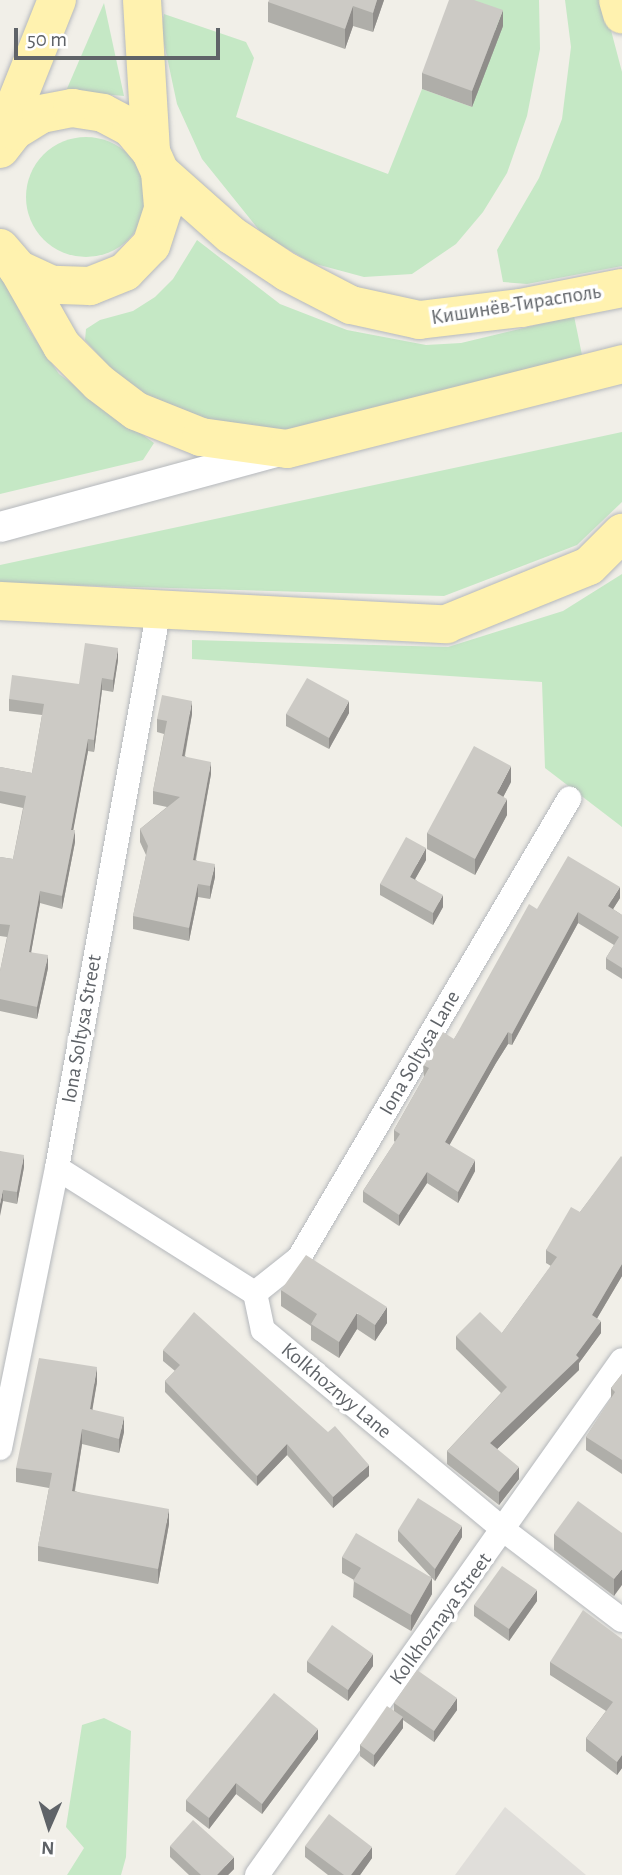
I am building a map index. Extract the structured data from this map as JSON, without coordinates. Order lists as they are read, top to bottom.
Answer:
{
  "streets": {
    "main road": ["Кишинёв-Тирасполь"],
    "street": [
      "Iona Soltysa Street",
      "Iona Soltysa Lane",
      "Kolkhoznyy Lane",
      "Kolkhoznaya Street"
    ]
  },
  "crossings": [
    ["Iona Soltysa Lane", "Kolkhoznyy Lane"],
    ["Kolkhoznyy Lane", "Kolkhoznaya Street"]
  ],
  "scale_bar": "50 m",
  "north": "bottom"
}
